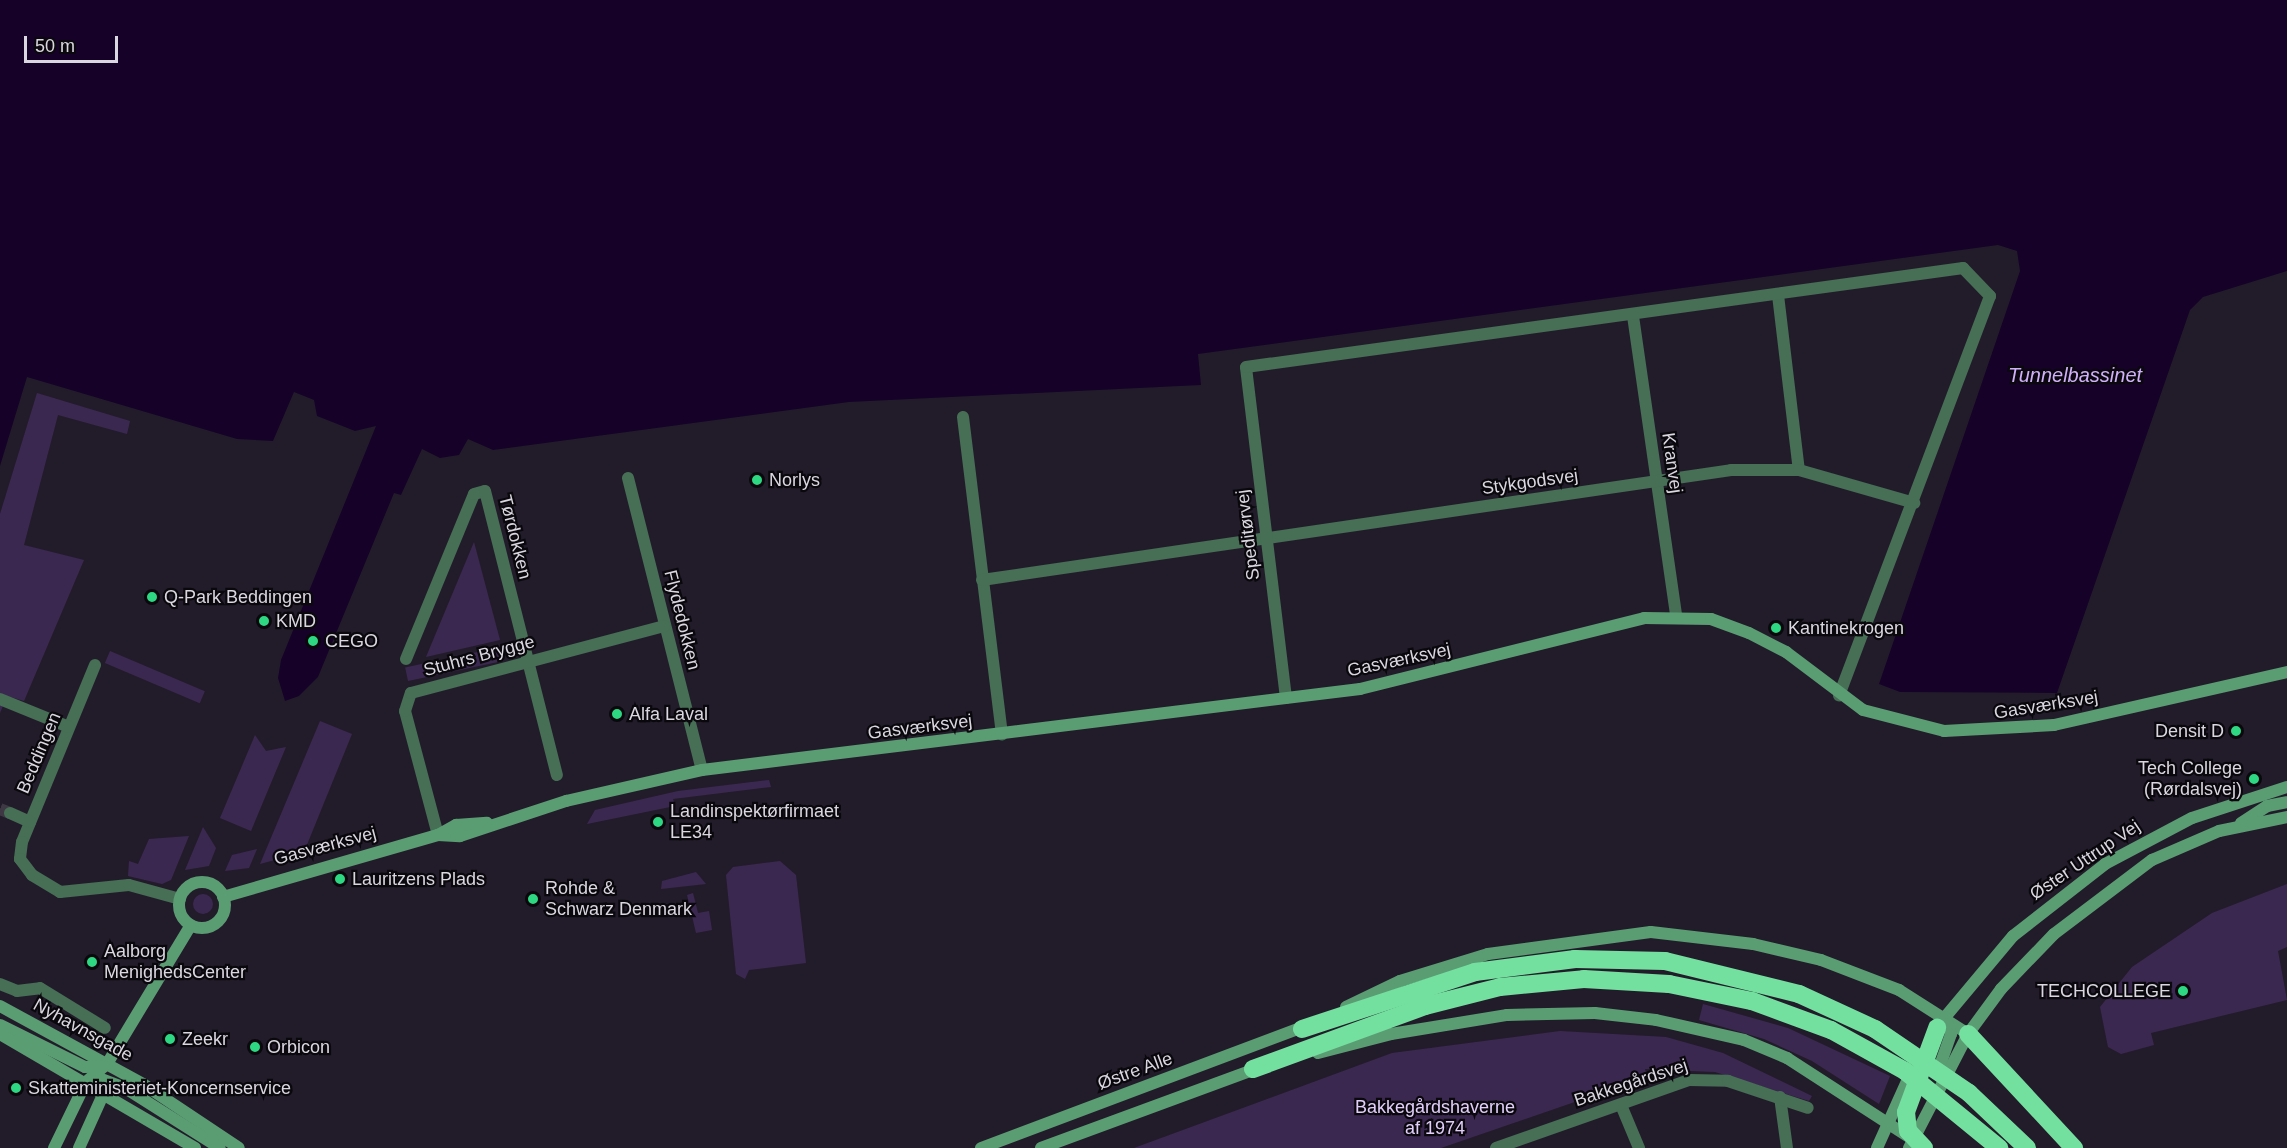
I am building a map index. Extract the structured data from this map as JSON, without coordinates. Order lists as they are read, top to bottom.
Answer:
{
  "streets": {
    "street": [
      "Kranvej",
      "Stykgodsvej",
      "Speditørvej",
      "Tørdokken",
      "Flydedokken",
      "Stuhrs Brygge",
      "Gasværksvej",
      "Beddingen",
      "Øster Uttrup Vej",
      "Nyhavnsgade",
      "Østre Alle",
      "Bakkegårdsvej"
    ]
  },
  "crossings": [
    ["Kranvej", "Stykgodsvej"],
    ["Kranvej", "Speditørvej"],
    ["Kranvej", "Gasværksvej"],
    ["Stykgodsvej", "Speditørvej"],
    ["Speditørvej", "Gasværksvej"],
    ["Tørdokken", "Stuhrs Brygge"],
    ["Flydedokken", "Stuhrs Brygge"],
    ["Flydedokken", "Gasværksvej"],
    ["Stuhrs Brygge", "Gasværksvej"],
    ["Gasværksvej", "Beddingen"],
    ["Øster Uttrup Vej", "Østre Alle"]
  ],
  "water": ["Tunnelbassinet"],
  "parks": ["Bakkegårdshaverne af 1974"],
  "places": [
    "Norlys",
    "Q-Park Beddingen",
    "KMD",
    "Kantinekrogen",
    "CEGO",
    "Alfa Laval",
    "Densit D",
    "Tech College (Rørdalsvej)",
    "Landinspektørfirmaet LE34",
    "Lauritzens Plads",
    "Rohde & Schwarz Denmark",
    "Aalborg MenighedsCenter",
    "TECHCOLLEGE",
    "Zeekr",
    "Orbicon",
    "Skatteministeriet-Koncernservice"
  ],
  "scale_bar": "50 m"
}
